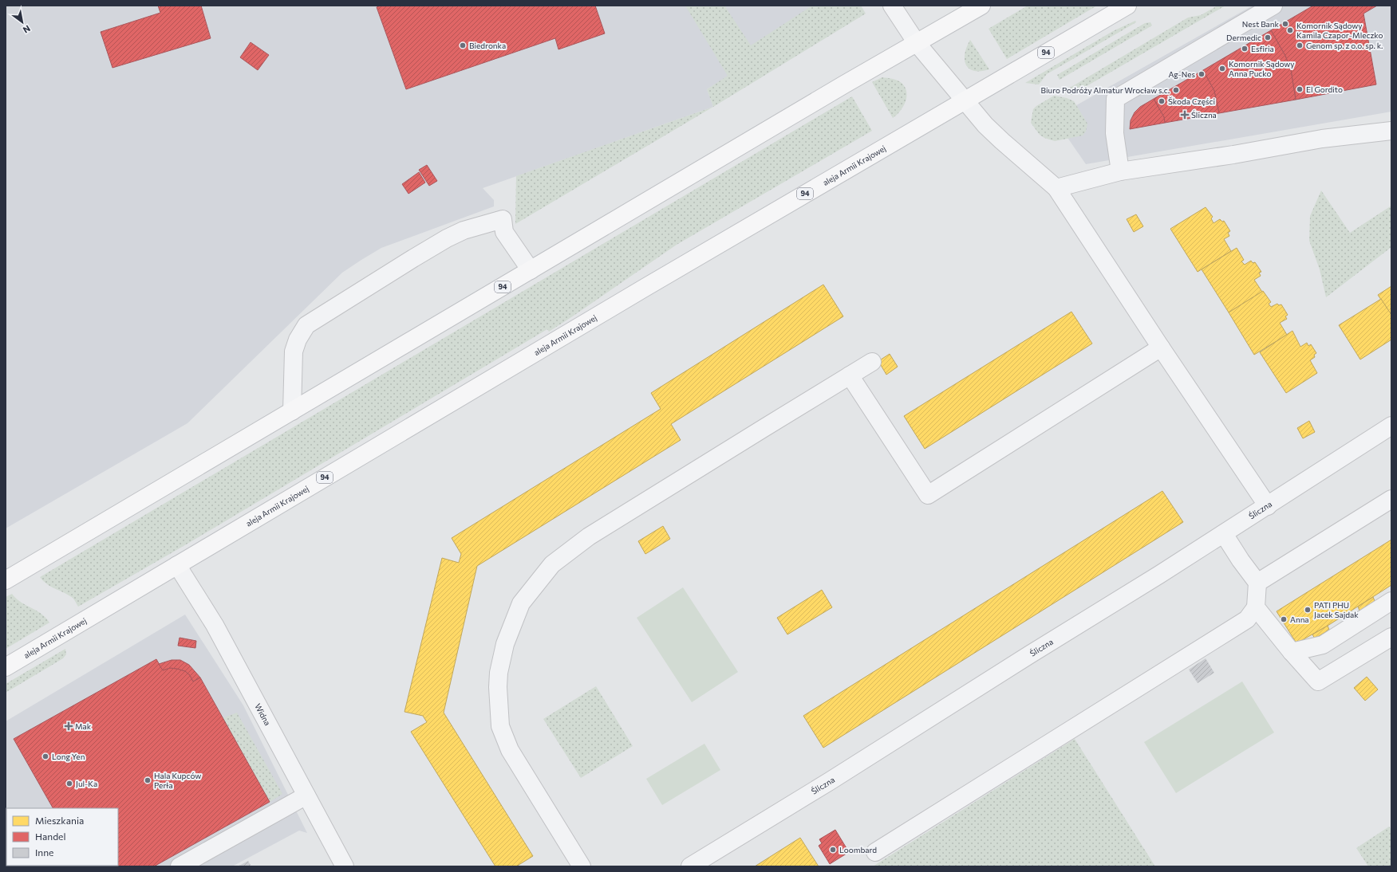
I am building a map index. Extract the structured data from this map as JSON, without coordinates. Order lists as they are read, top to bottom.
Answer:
{
  "streets": {
    "main road": ["94", "aleja Armii Krajowej"],
    "street": ["Śliczna", "Widna"]
  },
  "crossings": [
    ["aleja Armii Krajowej", "Widna"]
  ],
  "places": {
    "other": [
      "Nest Bank",
      "Komornik Sądowy Kamila Czapor-Mleczko",
      "Dermedic",
      "Biedronka",
      "Genom sp. z o.o. sp. k.",
      "Esfiria",
      "Komornik Sądowy Anna Pucko",
      "Ag-Nes",
      "El Gordito",
      "Biuro Podróży Almatur Wrocław s.c.",
      "Škoda Części",
      "PATI PHU Jacek Sajdak",
      "Anna",
      "Long Yen",
      "Hala Kupców Perła",
      "Jul-Ka",
      "Loombard"
    ],
    "health": ["Śliczna", "Mak"]
  },
  "legend": ["Mieszkania", "Handel", "Inne"],
  "north": "bottom right"
}
